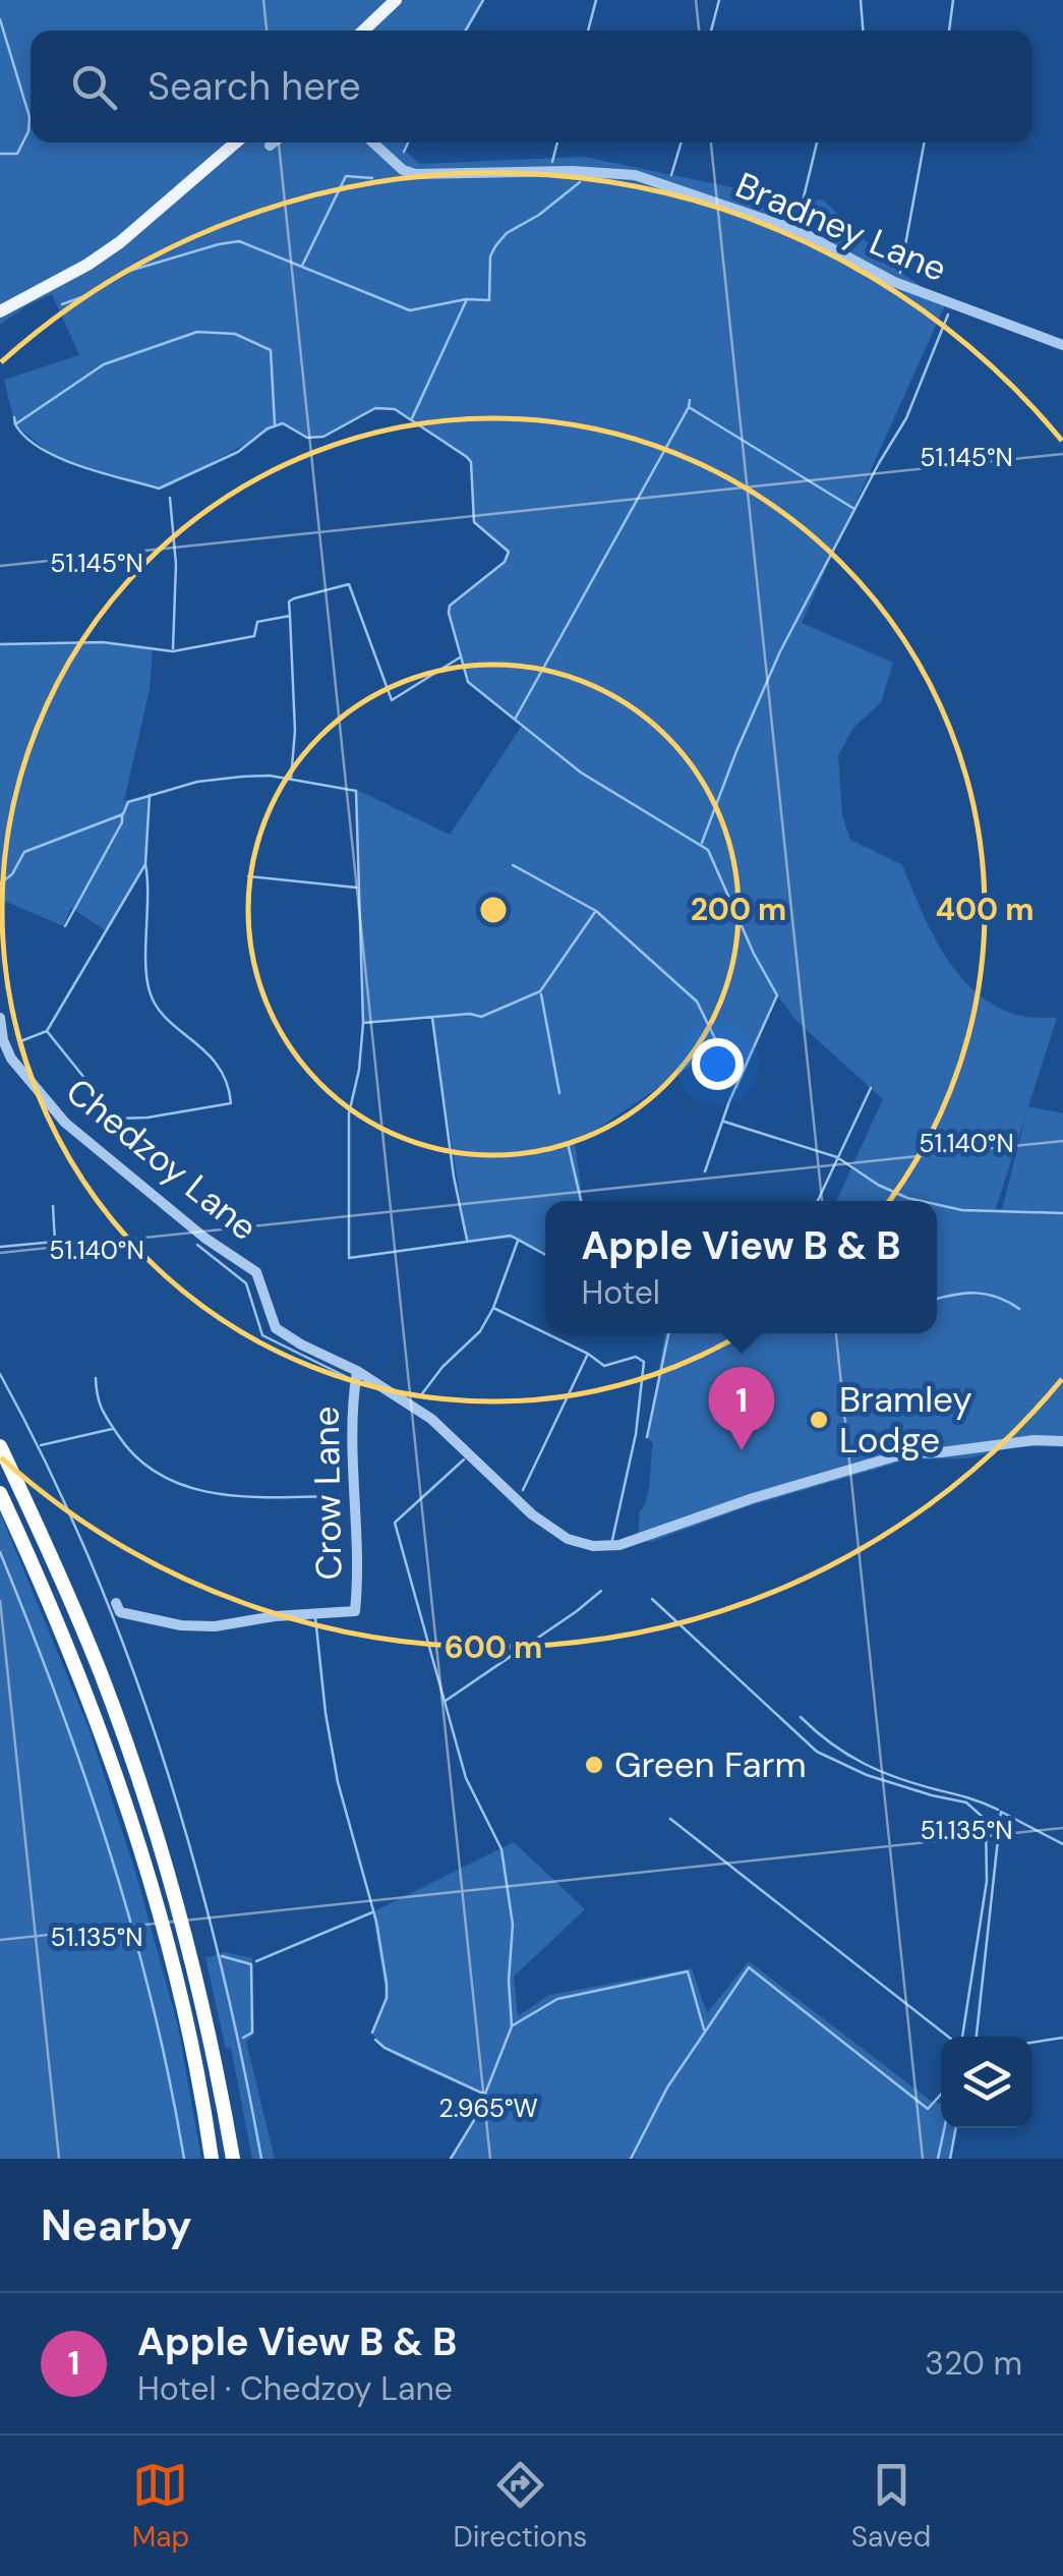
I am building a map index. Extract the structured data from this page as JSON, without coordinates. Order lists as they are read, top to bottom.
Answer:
{
  "streets": {
    "street": ["Bradney Lane", "Chedzoy Lane", "Crow Lane"]
  },
  "crossings": [
    ["Chedzoy Lane", "Crow Lane"]
  ],
  "places": ["Bramley Lodge", "Green Farm"],
  "page": {
    "search": "Search here",
    "popup": ["Apple View B & B", "Hotel"],
    "pins": "1",
    "heading": "Nearby",
    "list": [
      {
        "mark": "1",
        "name": "Apple View B & B",
        "note": "Hotel · Chedzoy Lane",
        "value": "320 m"
      }
    ],
    "nav": ["Map", "Directions", "Saved"]
  },
  "coordinates": [
    "51.145°N",
    "51.140°N",
    "51.135°N",
    "2.965°W"
  ],
  "rings": ["200 m", "400 m", "600 m"]
}
